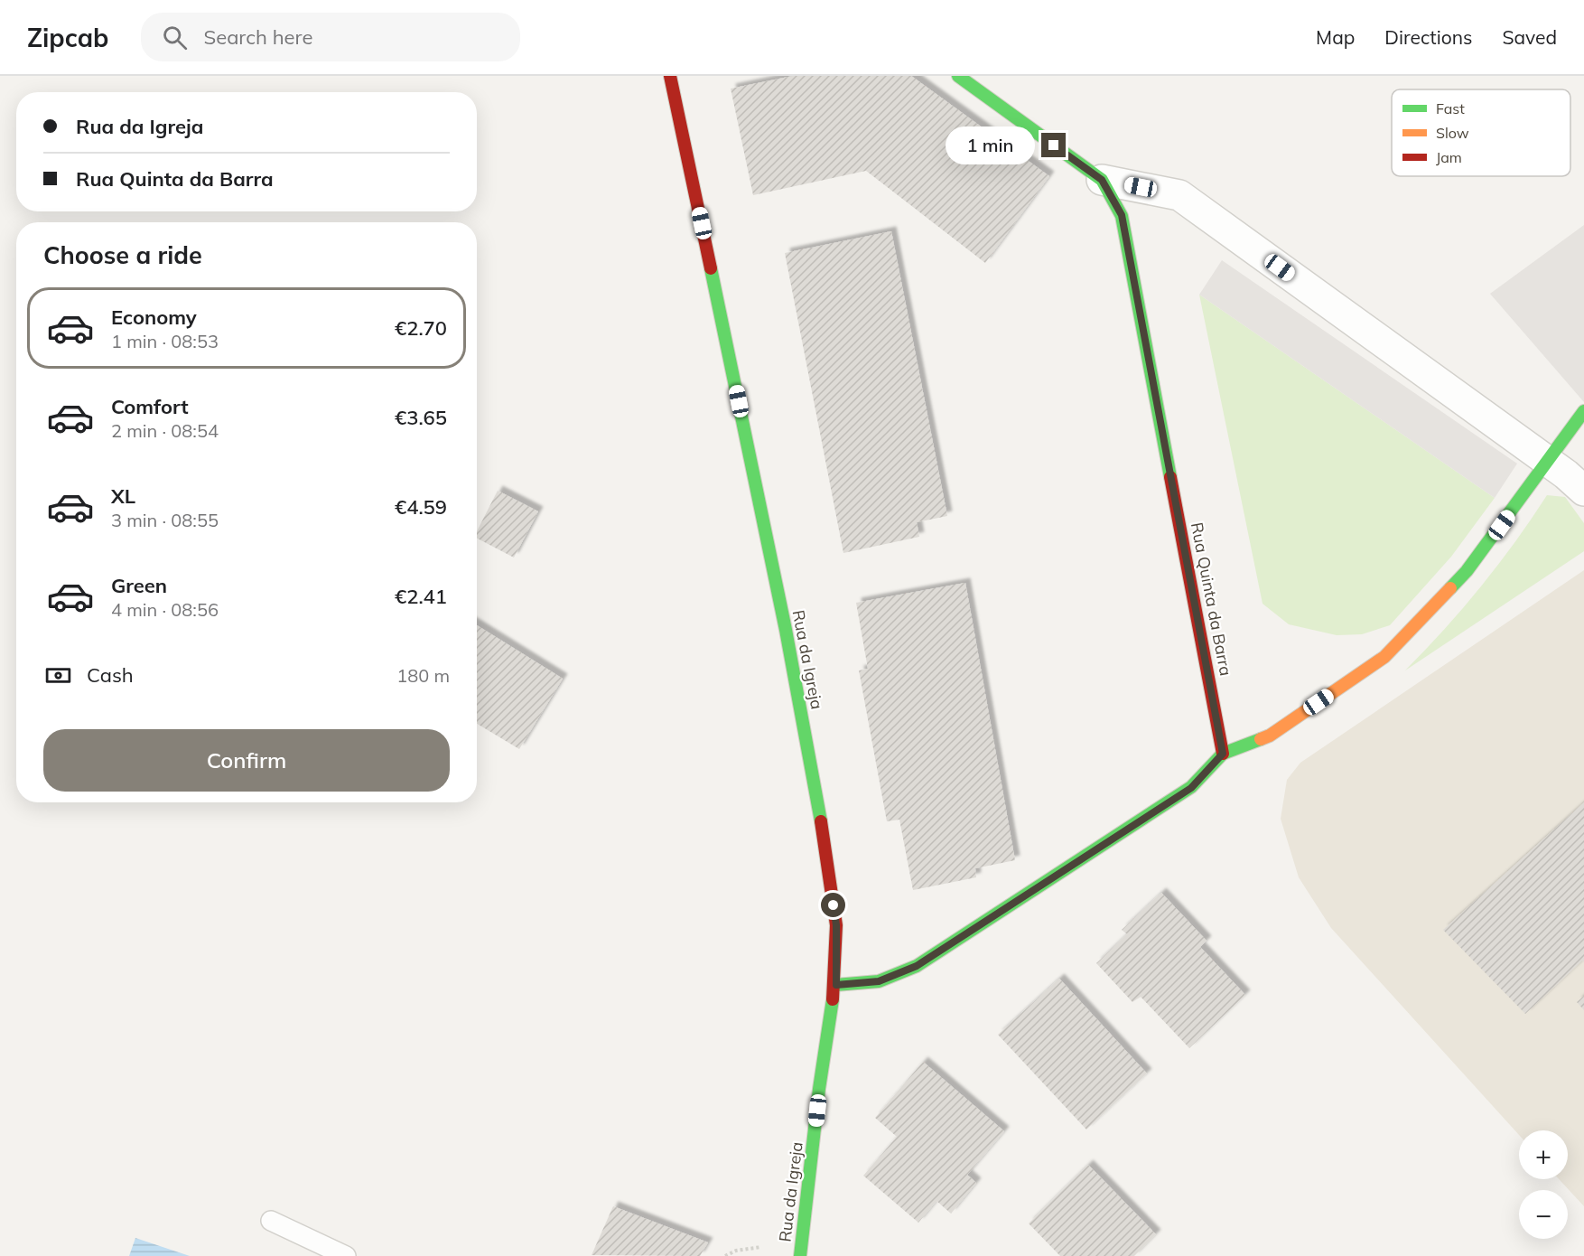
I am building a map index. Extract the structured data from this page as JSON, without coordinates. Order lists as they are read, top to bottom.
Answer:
{
  "streets": {
    "street": ["Rua Quinta da Barra", "Rua da Igreja"]
  },
  "legend": ["Fast", "Slow", "Jam"],
  "page": {
    "header": "Zipcab",
    "search": "Search here",
    "nav": ["Map", "Directions", "Saved"],
    "banner": ["Rua da Igreja", "Rua Quinta da Barra"],
    "bubble": "1 min",
    "heading": "Choose a ride",
    "list": [
      {
        "name": "Economy",
        "note": "1 min · 08:53",
        "value": "€2.70"
      },
      {
        "name": "Comfort",
        "note": "2 min · 08:54",
        "value": "€3.65"
      },
      {
        "name": "XL",
        "note": "3 min · 08:55",
        "value": "€4.59"
      },
      {
        "name": "Green",
        "note": "4 min · 08:56",
        "value": "€2.41"
      }
    ],
    "pay": ["Cash", "180 m"],
    "buttons": "Confirm",
    "map_buttons": ["+", "−"]
  }
}
